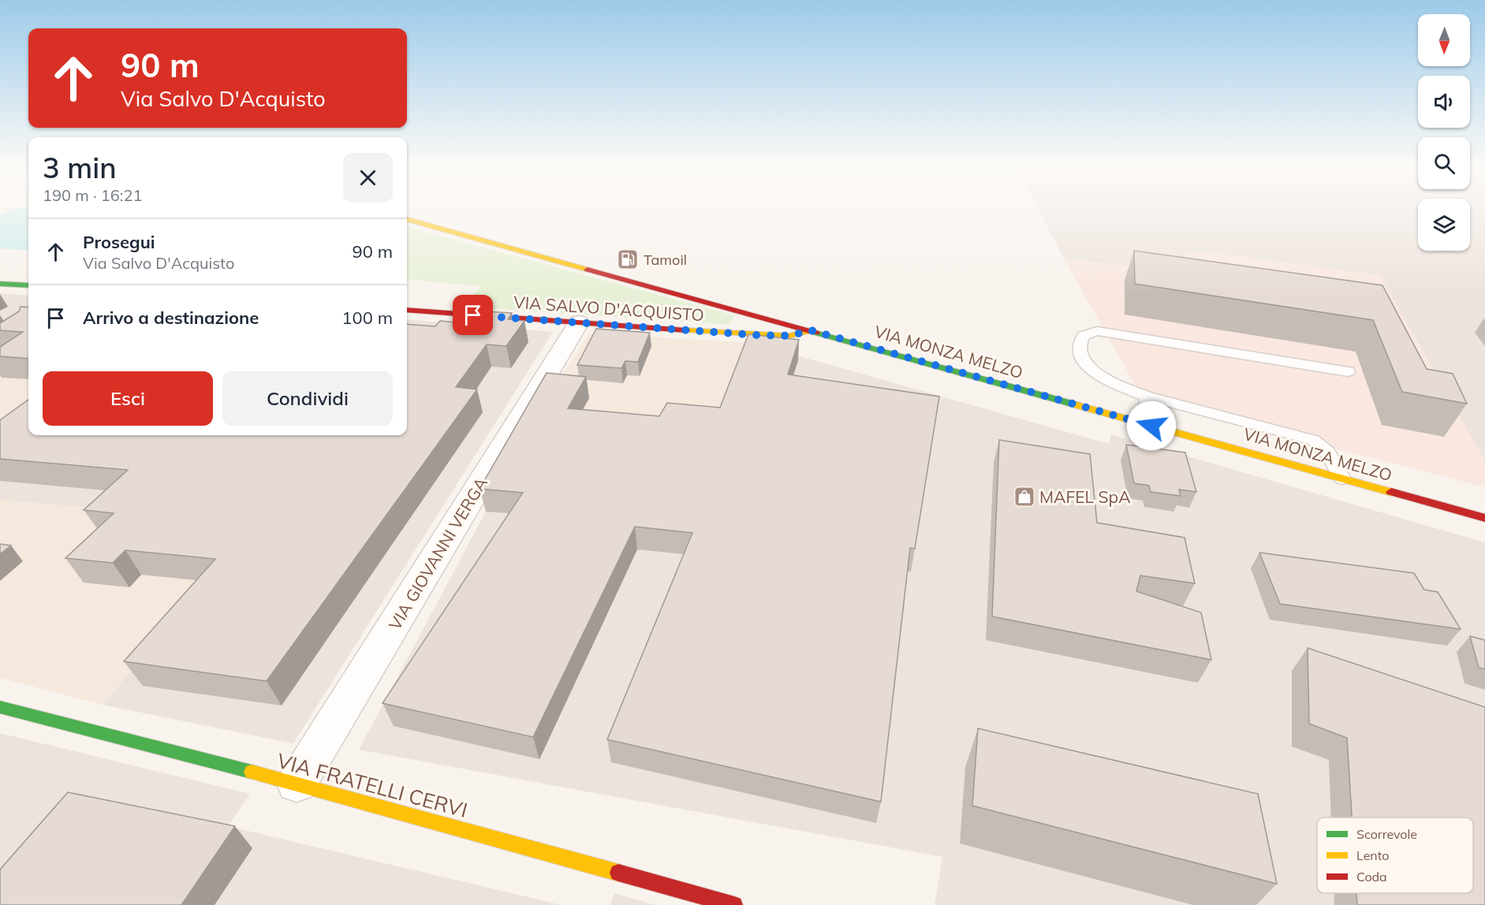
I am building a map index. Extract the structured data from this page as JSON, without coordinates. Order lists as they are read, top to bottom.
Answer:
{
  "streets": {
    "main road": ["VIA SALVO D'ACQUISTO", "VIA MONZA MELZO", "VIA FRATELLI CERVI"],
    "street": ["VIA GIOVANNI VERGA"]
  },
  "crossings": [
    ["VIA SALVO D'ACQUISTO", "VIA MONZA MELZO"],
    ["VIA SALVO D'ACQUISTO", "VIA GIOVANNI VERGA"],
    ["VIA GIOVANNI VERGA", "VIA FRATELLI CERVI"]
  ],
  "places": {
    "fuel station": ["Tamoil"],
    "shop": ["MAFEL SpA"]
  },
  "legend": ["Scorrevole", "Lento", "Coda"],
  "north": "bottom",
  "page": {
    "turn": ["90 m", "Via Salvo D'Acquisto"],
    "heading": ["3 min", "190 m · 16:21"],
    "list": [
      {
        "name": "Prosegui",
        "note": "Via Salvo D'Acquisto",
        "value": "90 m"
      },
      {
        "name": "Arrivo a destinazione",
        "value": "100 m"
      }
    ],
    "buttons": ["Esci", "Condividi"]
  }
}
